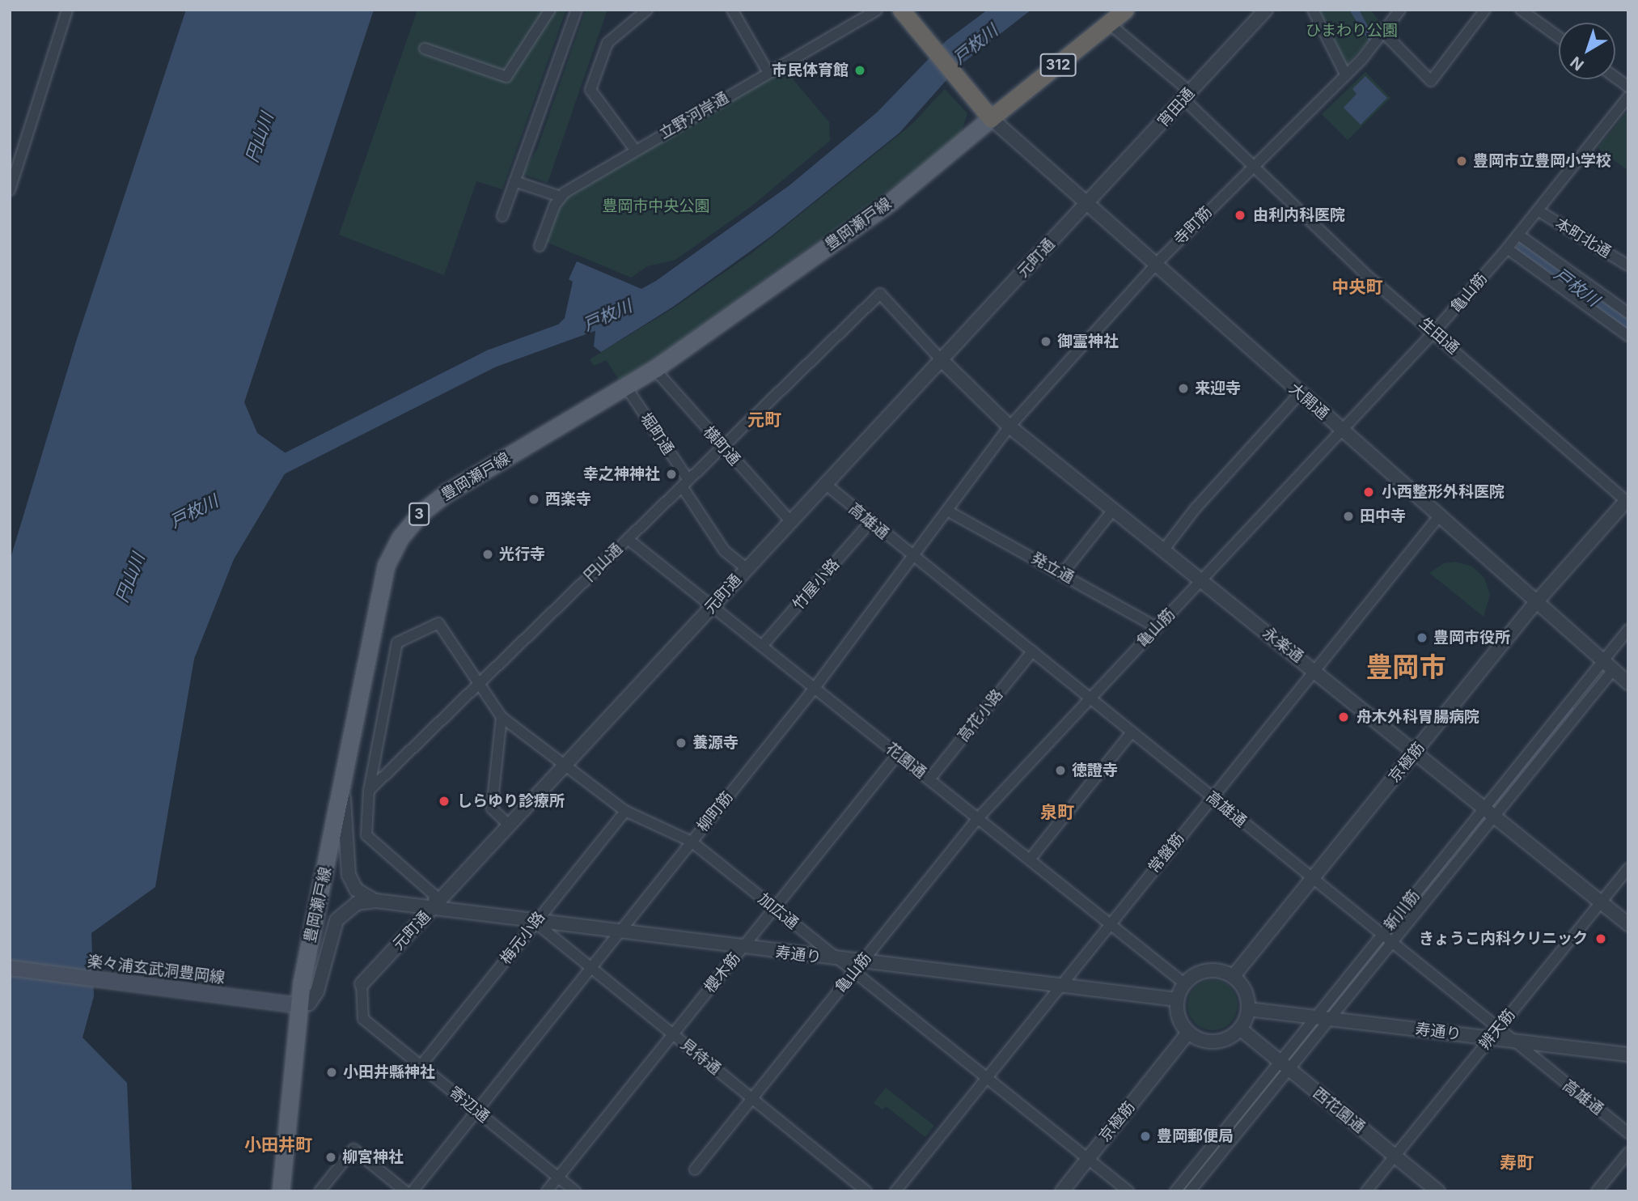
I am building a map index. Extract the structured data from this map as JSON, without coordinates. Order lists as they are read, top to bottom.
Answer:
{
  "streets": {
    "highway": ["312"],
    "main road": ["豊岡瀬戸線", "3", "楽々浦玄武洞豊岡線"],
    "street": [
      "宵田通",
      "立野河岸通",
      "寺町筋",
      "本町北通",
      "元町通",
      "亀山筋",
      "生田通",
      "大開通",
      "堀町通",
      "横町通",
      "高雄通",
      "円山通",
      "発立通",
      "竹屋小路",
      "永楽通",
      "高花小路",
      "花園通",
      "京極筋",
      "柳町筋",
      "常盤筋",
      "新川筋",
      "加広通",
      "梅元小路",
      "寿通り",
      "櫻木筋",
      "辨天筋",
      "見待通",
      "寄辺通",
      "西花園通"
    ]
  },
  "crossings": [
    ["312", "豊岡瀬戸線"],
    ["312", "生田通"],
    ["312", "大開通"],
    ["宵田通", "元町通"],
    ["宵田通", "生田通"],
    ["宵田通", "大開通"],
    ["豊岡瀬戸線", "大開通"],
    ["豊岡瀬戸線", "堀町通"],
    ["豊岡瀬戸線", "横町通"],
    ["豊岡瀬戸線", "楽々浦玄武洞豊岡線"],
    ["寺町筋", "生田通"],
    ["寺町筋", "大開通"],
    ["寺町筋", "永楽通"],
    ["寺町筋", "柳町筋"],
    ["本町北通", "亀山筋"],
    ["元町通", "大開通"],
    ["元町通", "堀町通"],
    ["元町通", "横町通"],
    ["元町通", "高雄通"],
    ["元町通", "円山通"],
    ["元町通", "永楽通"],
    ["元町通", "花園通"],
    ["元町通", "加広通"],
    ["元町通", "寿通り"],
    ["元町通", "寄辺通"],
    ["亀山筋", "生田通"],
    ["亀山筋", "大開通"],
    ["亀山筋", "高雄通"],
    ["亀山筋", "発立通"],
    ["亀山筋", "永楽通"],
    ["亀山筋", "花園通"],
    ["亀山筋", "寿通り"],
    ["亀山筋", "見待通"],
    ["生田通", "京極筋"],
    ["大開通", "京極筋"],
    ["大開通", "常盤筋"],
    ["大開通", "新川筋"],
    ["堀町通", "円山通"],
    ["横町通", "円山通"],
    ["高雄通", "竹屋小路"],
    ["高雄通", "高花小路"],
    ["高雄通", "京極筋"],
    ["高雄通", "柳町筋"],
    ["高雄通", "常盤筋"],
    ["高雄通", "新川筋"],
    ["高雄通", "寿通り"],
    ["高雄通", "辨天筋"],
    ["円山通", "永楽通"],
    ["円山通", "花園通"],
    ["円山通", "加広通"],
    ["発立通", "柳町筋"],
    ["竹屋小路", "花園通"],
    ["永楽通", "京極筋"],
    ["永楽通", "柳町筋"],
    ["永楽通", "常盤筋"],
    ["永楽通", "新川筋"],
    ["永楽通", "辨天筋"],
    ["高花小路", "花園通"],
    ["花園通", "京極筋"],
    ["花園通", "柳町筋"],
    ["花園通", "常盤筋"],
    ["花園通", "寿通り"],
    ["花園通", "櫻木筋"],
    ["花園通", "西花園通"],
    ["京極筋", "寿通り"],
    ["京極筋", "西花園通"],
    ["柳町筋", "加広通"],
    ["柳町筋", "寿通り"],
    ["柳町筋", "見待通"],
    ["柳町筋", "寄辺通"],
    ["常盤筋", "寿通り"],
    ["新川筋", "寿通り"],
    ["新川筋", "西花園通"],
    ["加広通", "梅元小路"],
    ["加広通", "寿通り"],
    ["加広通", "櫻木筋"],
    ["梅元小路", "寿通り"],
    ["梅元小路", "見待通"],
    ["梅元小路", "寄辺通"],
    ["寿通り", "櫻木筋"],
    ["寿通り", "辨天筋"],
    ["寿通り", "見待通"],
    ["寿通り", "西花園通"],
    ["櫻木筋", "見待通"],
    ["櫻木筋", "寄辺通"],
    ["辨天筋", "西花園通"]
  ],
  "districts": [
    "中央町",
    "元町",
    "豊岡市",
    "泉町",
    "小田井町",
    "寿町"
  ],
  "water": ["戸枚川", "円山川"],
  "parks": ["ひまわり公園", "豊岡市中央公園"],
  "places": [
    "市民体育館",
    "豊岡市立豊岡小学校",
    "由利内科医院",
    "御霊神社",
    "来迎寺",
    "幸之神神社",
    "小西整形外科医院",
    "西楽寺",
    "田中寺",
    "光行寺",
    "豊岡市役所",
    "舟木外科胃腸病院",
    "養源寺",
    "徳證寺",
    "しらゆり診療所",
    "きょうこ内科クリニック",
    "小田井縣神社",
    "豊岡郵便局",
    "柳宮神社"
  ],
  "north": "bottom left"
}
